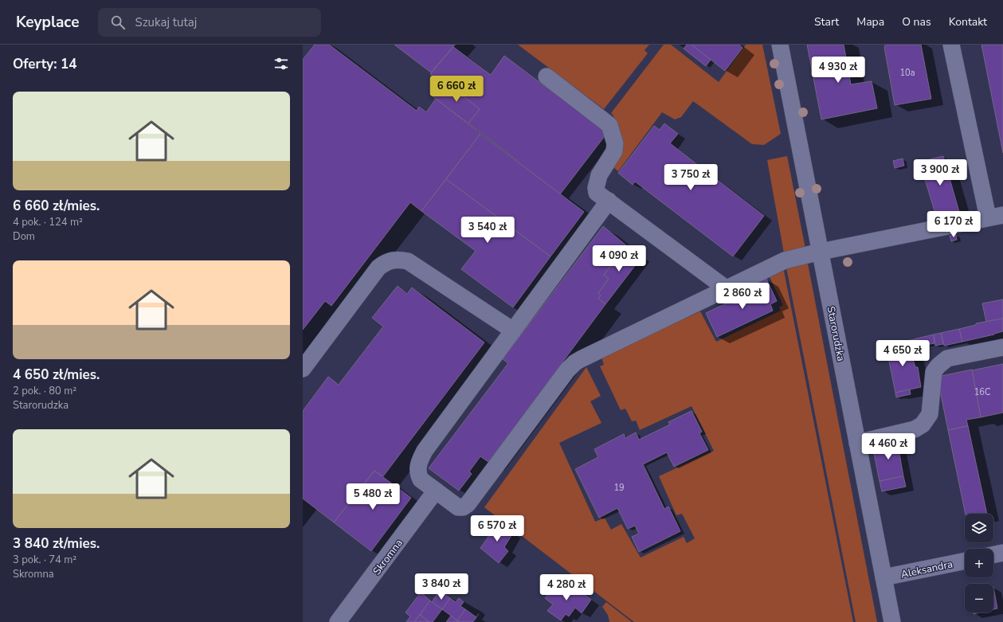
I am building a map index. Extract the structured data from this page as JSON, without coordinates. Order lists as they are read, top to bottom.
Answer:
{
  "streets": {
    "street": ["Starorudzka", "Skromna", "Aleksandra"]
  },
  "crossings": [
    ["Starorudzka", "Aleksandra"]
  ],
  "house_numbers": ["10a", "16C", "19"],
  "page": {
    "header": "Keyplace",
    "search": "Szukaj tutaj",
    "nav": [
      "Start",
      "Mapa",
      "O nas",
      "Kontakt"
    ],
    "heading": "Oferty: 14",
    "price": [
      "4 930 zł",
      "6 660 zł",
      "3 900 zł",
      "3 750 zł",
      "6 170 zł",
      "3 540 zł",
      "4 090 zł",
      "2 860 zł",
      "4 650 zł",
      "4 460 zł",
      "5 480 zł",
      "6 570 zł",
      "3 840 zł",
      "4 280 zł"
    ],
    "list": [
      {
        "name": "6 660 zł/mies.",
        "note": "4 pok. · 124 m² · Dom"
      },
      {
        "name": "4 650 zł/mies.",
        "note": "2 pok. · 80 m² · Starorudzka"
      },
      {
        "name": "3 840 zł/mies.",
        "note": "3 pok. · 74 m² · Skromna"
      }
    ],
    "map_buttons": ["+", "−"]
  }
}
